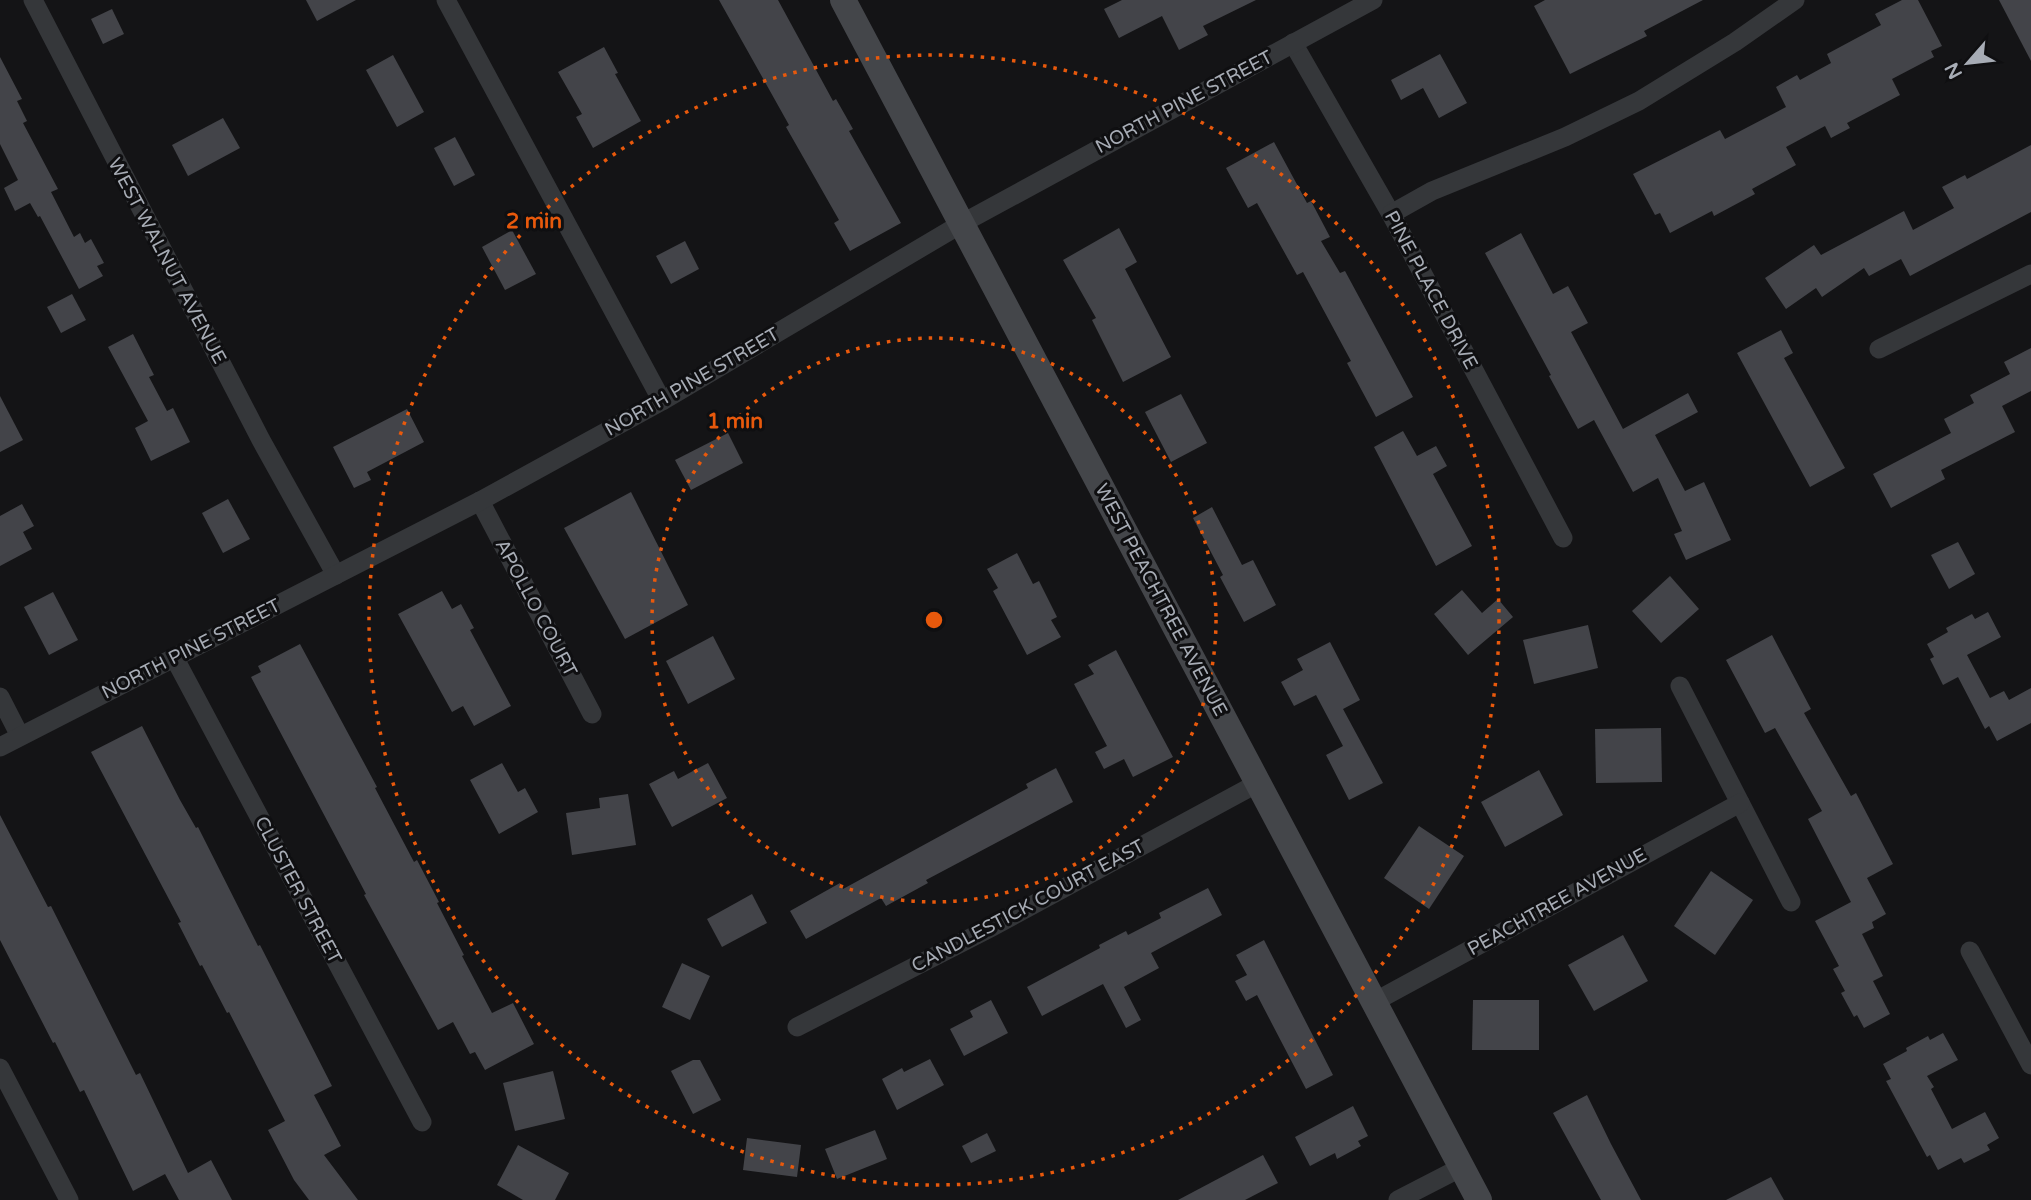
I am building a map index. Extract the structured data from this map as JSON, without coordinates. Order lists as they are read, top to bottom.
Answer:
{
  "streets": {
    "street": [
      "NORTH PINE STREET",
      "WEST WALNUT AVENUE",
      "PINE PLACE DRIVE",
      "WEST PEACHTREE AVENUE",
      "APOLLO COURT",
      "CLUSTER STREET",
      "PEACHTREE AVENUE",
      "CANDLESTICK COURT EAST"
    ]
  },
  "crossings": [
    ["NORTH PINE STREET", "WEST WALNUT AVENUE"],
    ["NORTH PINE STREET", "PINE PLACE DRIVE"],
    ["NORTH PINE STREET", "WEST PEACHTREE AVENUE"],
    ["NORTH PINE STREET", "APOLLO COURT"],
    ["NORTH PINE STREET", "CLUSTER STREET"],
    ["WEST PEACHTREE AVENUE", "PEACHTREE AVENUE"],
    ["WEST PEACHTREE AVENUE", "CANDLESTICK COURT EAST"]
  ],
  "north": "bottom left",
  "rings": ["2 min", "1 min"]
}
